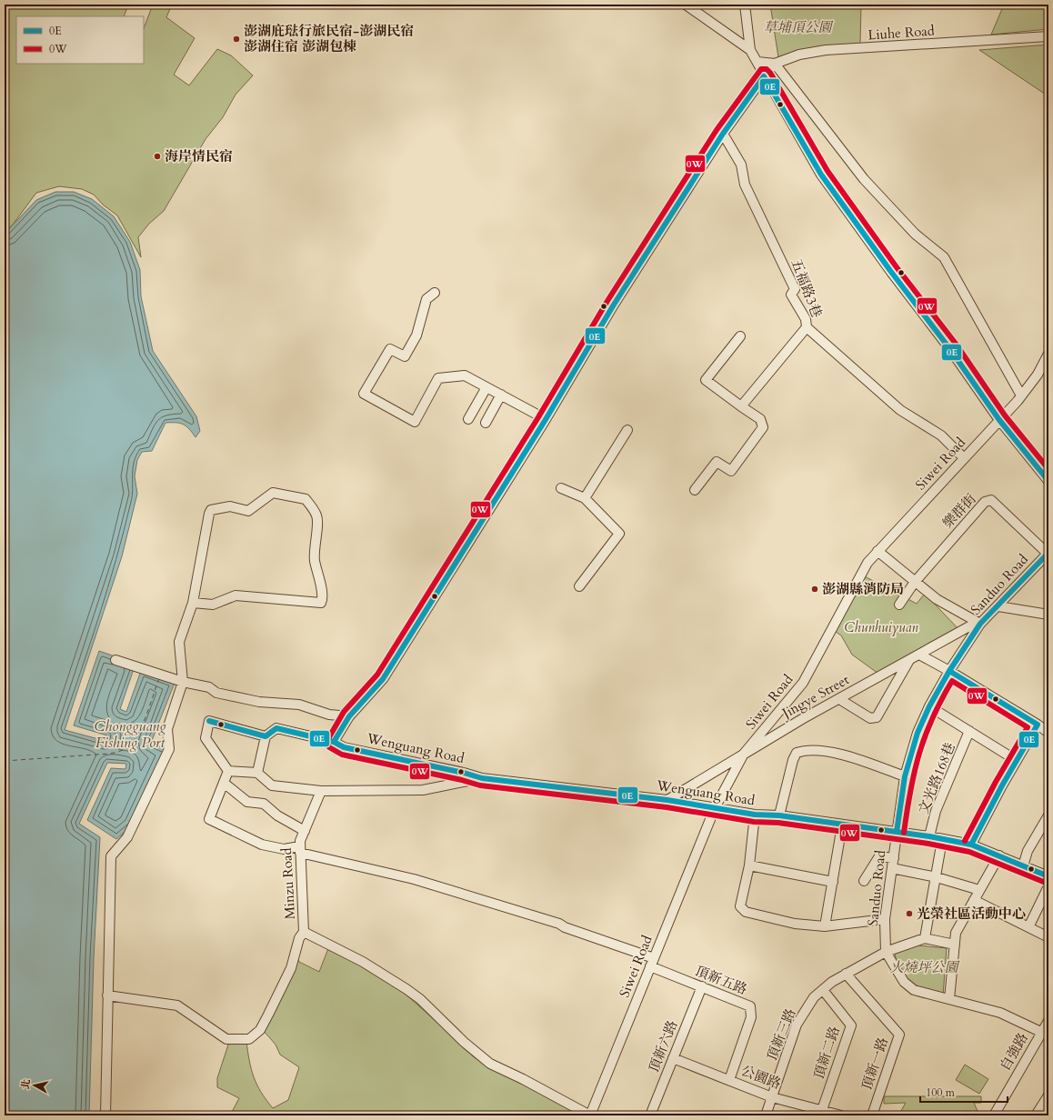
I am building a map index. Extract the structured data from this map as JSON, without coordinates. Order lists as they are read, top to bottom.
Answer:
{
  "streets": {
    "street": [
      "Liuhe Road",
      "五福路3巷",
      "Siwei Road",
      "樂群街",
      "Sanduo Road",
      "Jingye Street",
      "Wenguang Road",
      "文光路168巷",
      "Minzu Road",
      "頂新五路",
      "頂新三路",
      "頂新六路",
      "自強路",
      "頂新二路",
      "頂新一路",
      "公園路"
    ]
  },
  "crossings": [
    ["Liuhe Road", "五福路3巷"],
    ["Liuhe Road", "Wenguang Road"],
    ["五福路3巷", "Siwei Road"],
    ["Siwei Road", "Jingye Street"],
    ["Siwei Road", "Wenguang Road"],
    ["Siwei Road", "頂新五路"],
    ["樂群街", "Sanduo Road"],
    ["Sanduo Road", "Jingye Street"],
    ["Sanduo Road", "Wenguang Road"],
    ["Sanduo Road", "頂新三路"],
    ["Sanduo Road", "自強路"],
    ["Jingye Street", "Wenguang Road"],
    ["Wenguang Road", "文光路168巷"],
    ["Minzu Road", "頂新五路"],
    ["頂新五路", "頂新六路"],
    ["頂新五路", "公園路"],
    ["頂新三路", "頂新二路"],
    ["頂新三路", "頂新一路"],
    ["頂新三路", "公園路"],
    ["頂新六路", "公園路"],
    ["頂新二路", "公園路"]
  ],
  "water": ["Chongguang Fishing Port"],
  "parks": ["草埔頂公園", "Chunhuiyuan", "火燒坪公園"],
  "places": [
    "澎湖庇琺行旅民宿-澎湖民宿 澎湖住宿 澎湖包棟",
    "海岸情民宿",
    "澎湖縣消防局",
    "光榮社區活動中心"
  ],
  "lines": ["transit line 0W", "transit line 0E"],
  "legend": ["0E", "0W"],
  "scale_bar": "100 m",
  "north": "left"
}
